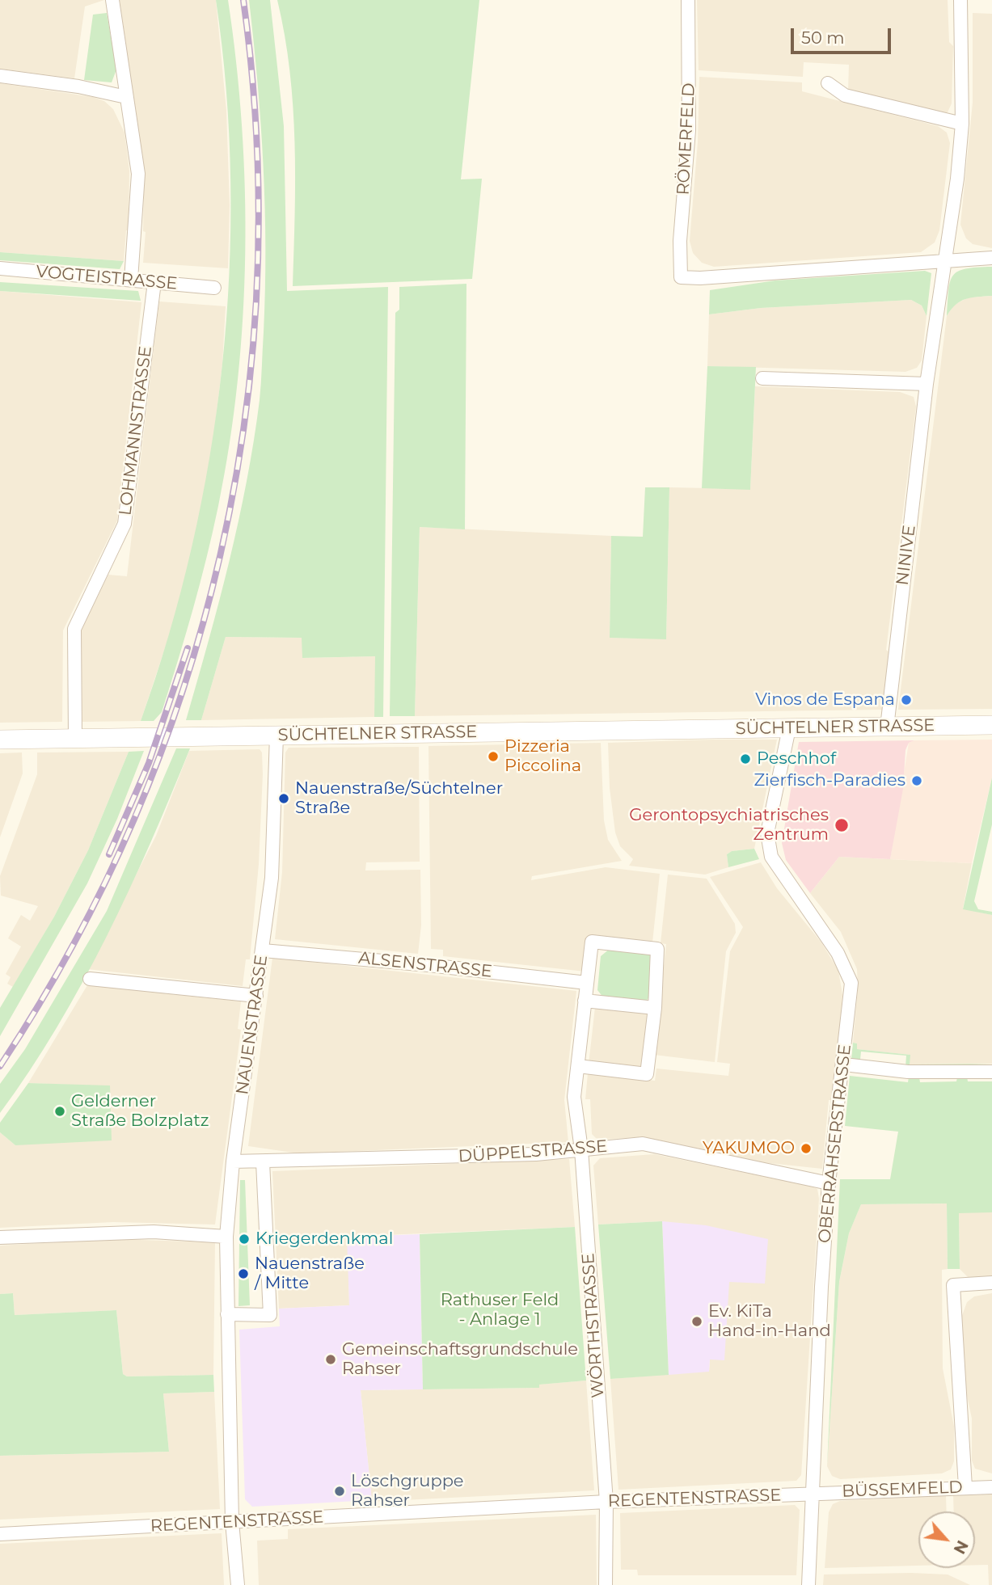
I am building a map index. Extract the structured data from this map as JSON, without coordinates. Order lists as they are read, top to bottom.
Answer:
{
  "streets": {
    "main road": ["SÜCHTELNER STRASSE"],
    "street": [
      "RÖMERFELD",
      "VOGTEISTRASSE",
      "LOHMANNSTRASSE",
      "NINIVE",
      "ALSENSTRASSE",
      "NAUENSTRASSE",
      "OBERRAHSERSTRASSE",
      "DÜPPELSTRASSE",
      "WÖRTHSTRASSE",
      "BÜSSEMFELD",
      "REGENTENSTRASSE"
    ]
  },
  "crossings": [
    ["RÖMERFELD", "NINIVE"],
    ["VOGTEISTRASSE", "LOHMANNSTRASSE"],
    ["LOHMANNSTRASSE", "SÜCHTELNER STRASSE"],
    ["NINIVE", "SÜCHTELNER STRASSE"],
    ["SÜCHTELNER STRASSE", "NAUENSTRASSE"],
    ["SÜCHTELNER STRASSE", "OBERRAHSERSTRASSE"],
    ["ALSENSTRASSE", "NAUENSTRASSE"],
    ["NAUENSTRASSE", "DÜPPELSTRASSE"],
    ["NAUENSTRASSE", "REGENTENSTRASSE"],
    ["OBERRAHSERSTRASSE", "DÜPPELSTRASSE"],
    ["OBERRAHSERSTRASSE", "BÜSSEMFELD"],
    ["OBERRAHSERSTRASSE", "REGENTENSTRASSE"],
    ["DÜPPELSTRASSE", "WÖRTHSTRASSE"],
    ["WÖRTHSTRASSE", "REGENTENSTRASSE"],
    ["BÜSSEMFELD", "REGENTENSTRASSE"]
  ],
  "parks": ["Rathuser Feld - Anlage 1"],
  "places": [
    "Vinos de Espana",
    "Pizzeria Piccolina",
    "Peschhof",
    "Zierfisch-Paradies",
    "Nauenstraße/Süchtelner Straße",
    "Gerontopsychiatrisches Zentrum",
    "Gelderner Straße Bolzplatz",
    "YAKUMOO",
    "Kriegerdenkmal",
    "Nauenstraße / Mitte",
    "Ev. KiTa Hand-in-Hand",
    "Gemeinschaftsgrundschule Rahser",
    "Löschgruppe Rahser"
  ],
  "scale_bar": "50 m",
  "north": "bottom right"
}
